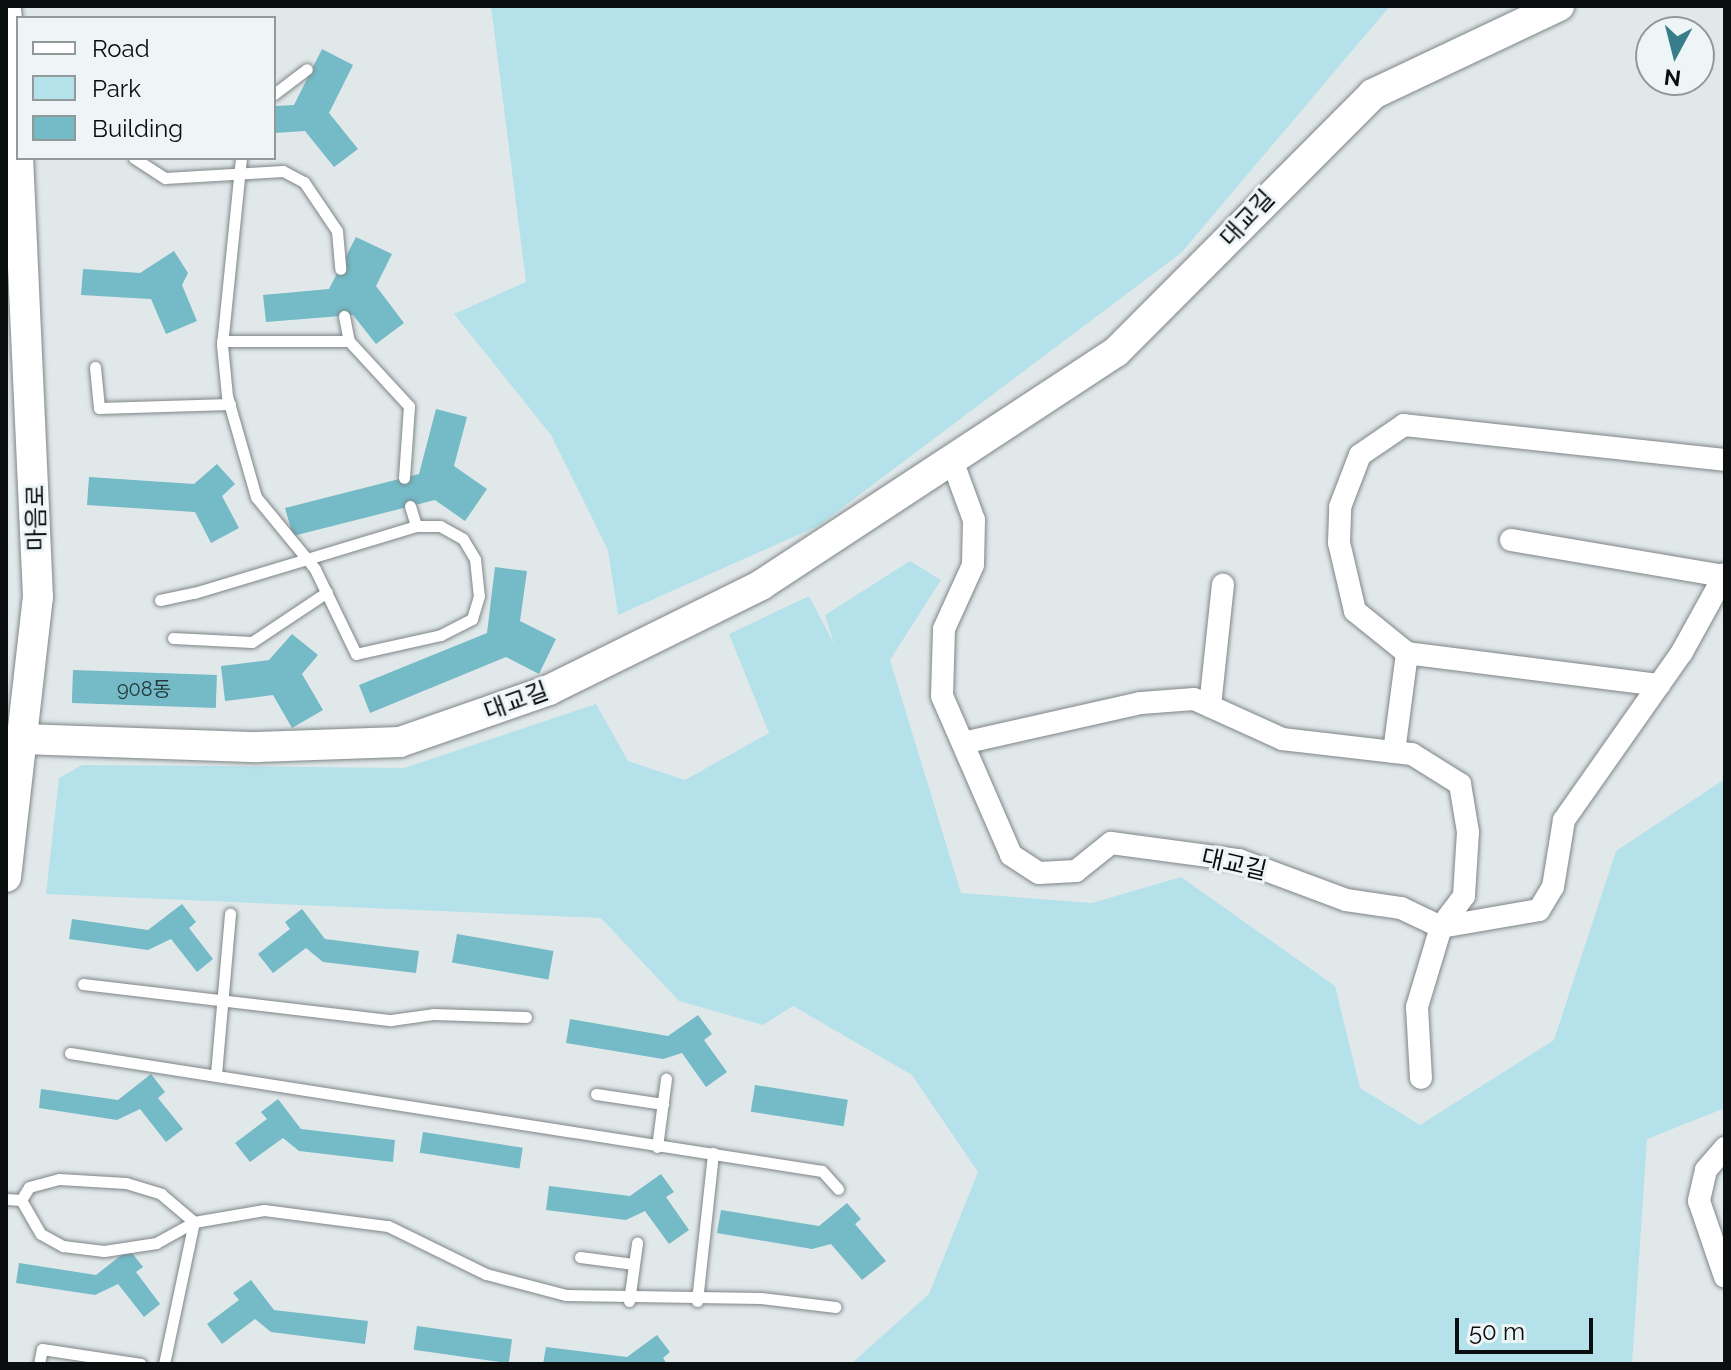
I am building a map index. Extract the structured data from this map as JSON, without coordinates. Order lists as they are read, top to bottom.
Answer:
{
  "streets": {
    "street": ["대교길", "마음로"]
  },
  "crossings": [
    ["대교길", "마음로"]
  ],
  "house_numbers": ["908동"],
  "legend": ["Road", "Park", "Building"],
  "scale_bar": "50 m",
  "north": "bottom"
}
